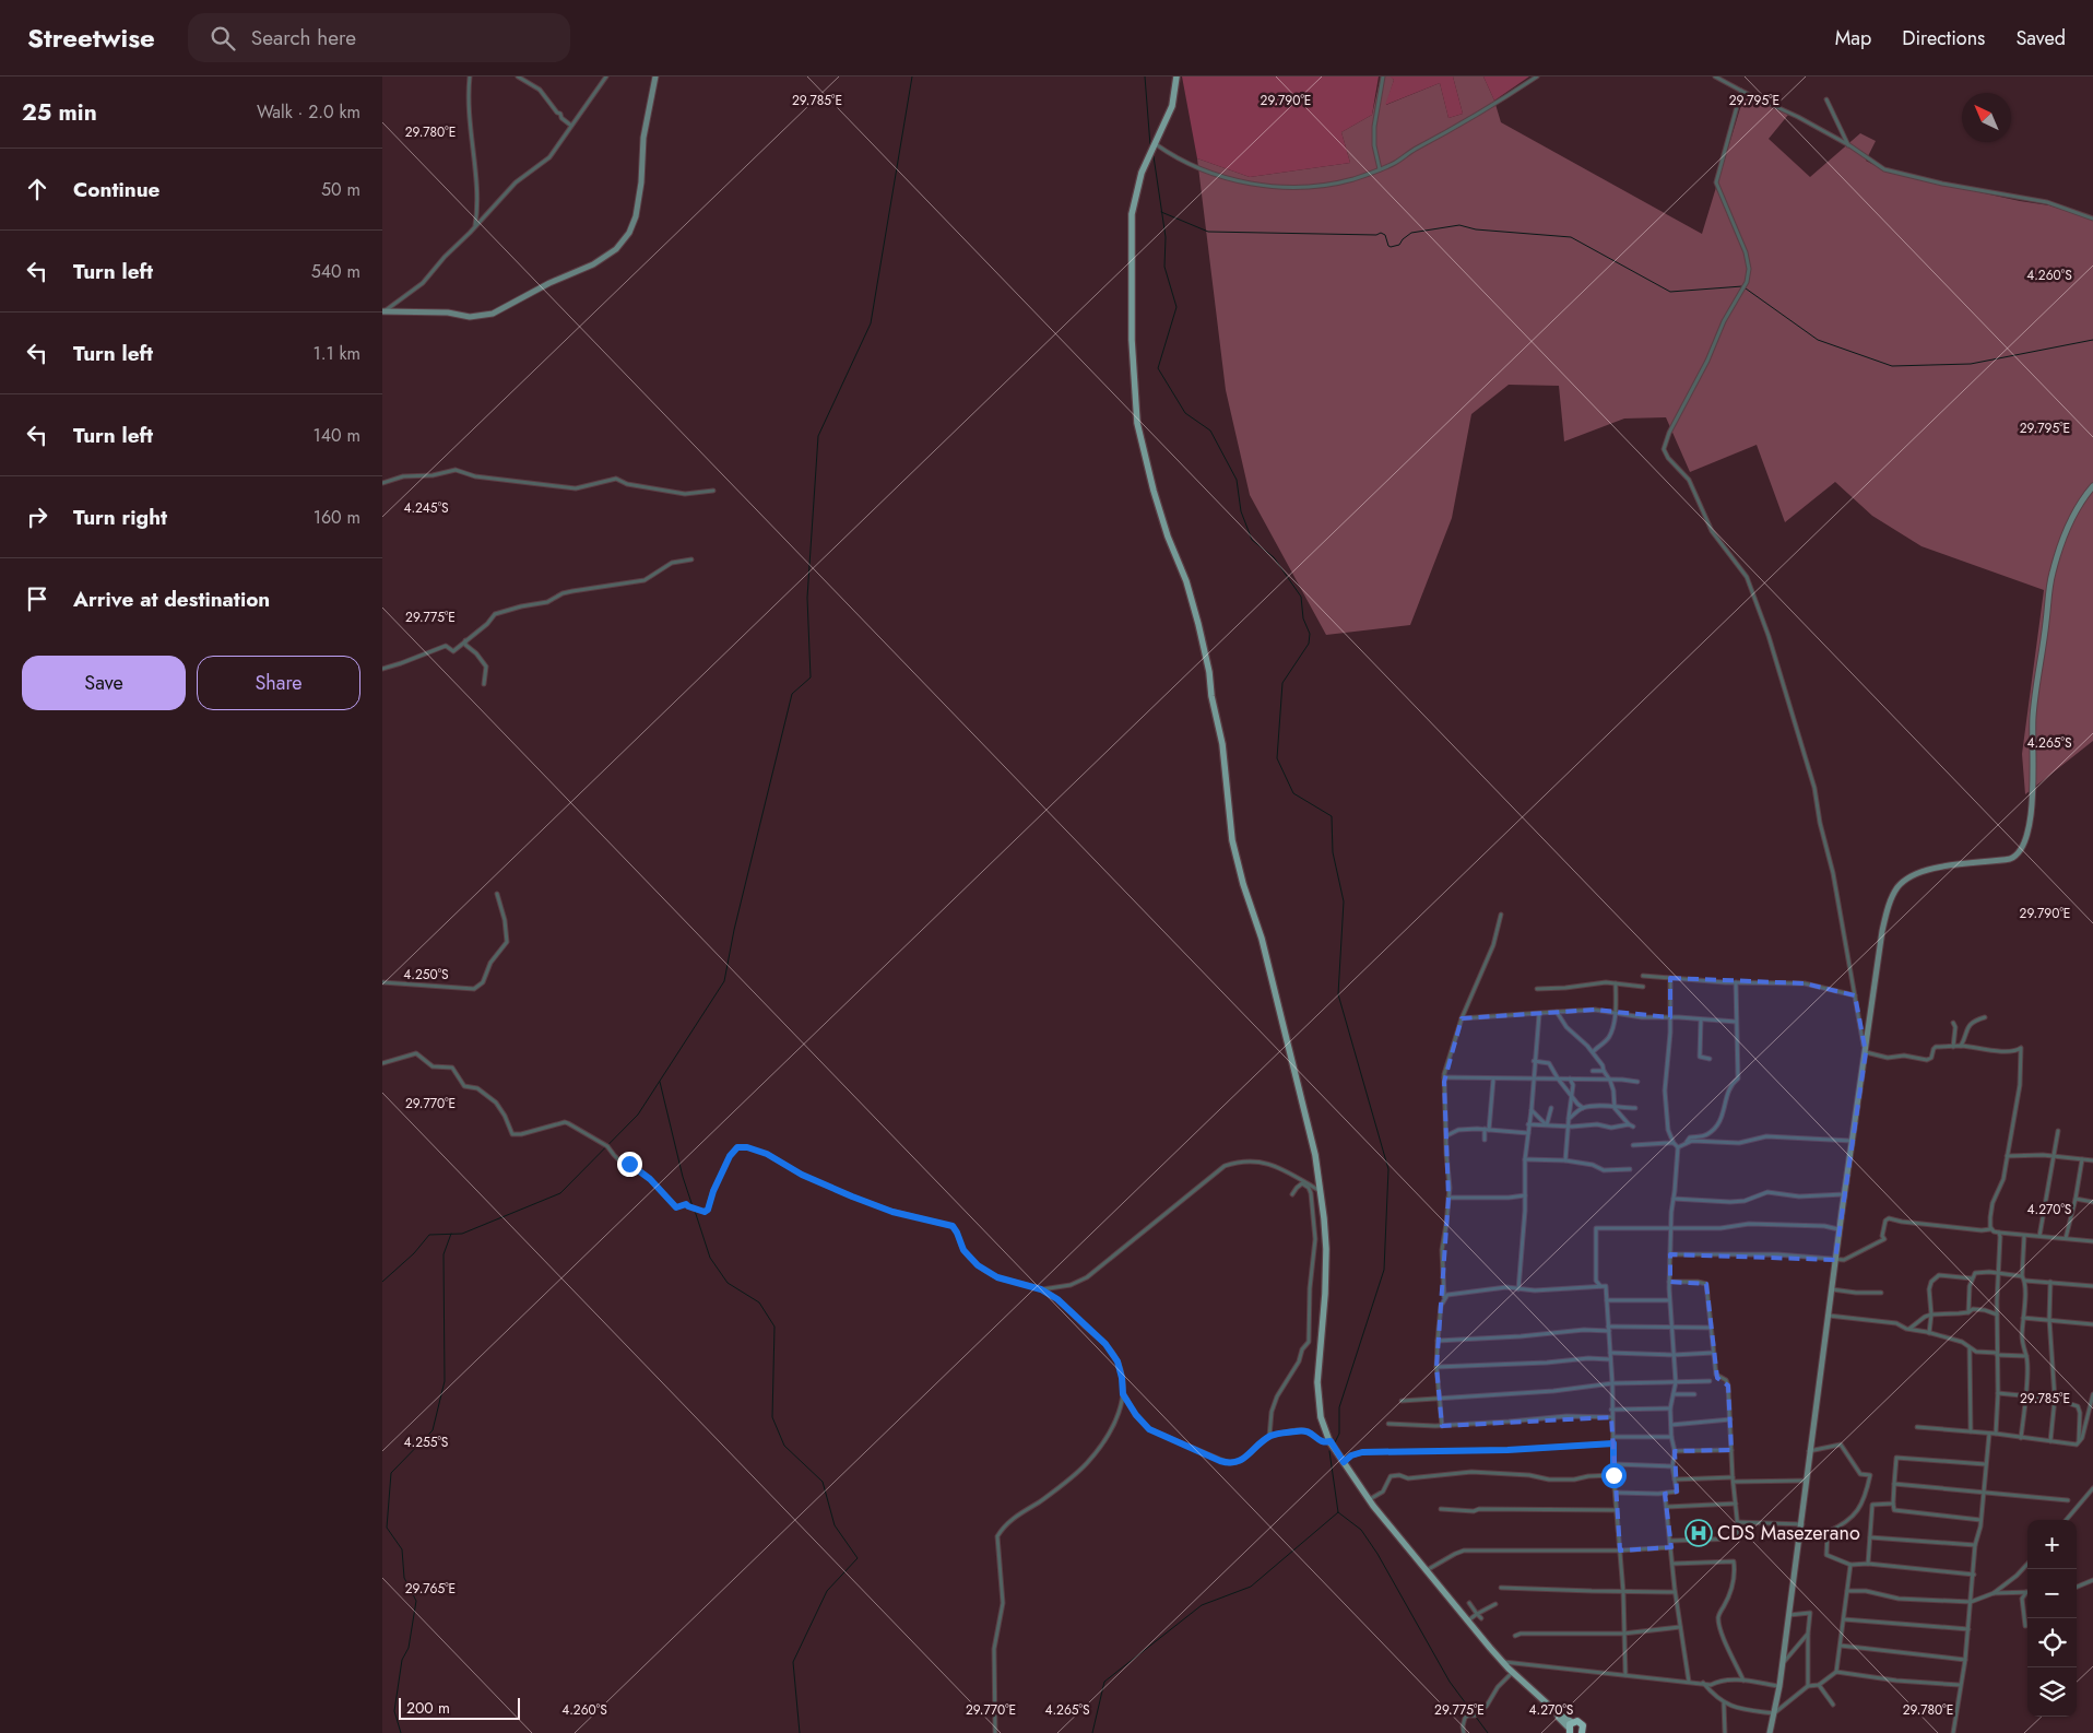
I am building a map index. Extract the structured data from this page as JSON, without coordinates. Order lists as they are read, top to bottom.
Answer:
{
  "places": {
    "hospital": ["CDS Masezerano"]
  },
  "scale_bar": "200 m",
  "north": "top left",
  "page": {
    "header": "Streetwise",
    "search": "Search here",
    "nav": ["Map", "Directions", "Saved"],
    "heading": ["25 min", "Walk · 2.0 km"],
    "list": [
      ["Continue", "50 m"],
      ["Turn left", "540 m"],
      ["Turn left", "1.1 km"],
      ["Turn left", "140 m"],
      ["Turn right", "160 m"],
      "Arrive at destination"
    ],
    "buttons": ["Save", "Share"],
    "map_buttons": ["+", "−"],
    "scale": "200 m"
  },
  "coordinates": [
    "29.795°E",
    "29.785°E",
    "29.790°E",
    "29.780°E",
    "4.260°S",
    "4.245°S",
    "29.775°E",
    "4.265°S",
    "4.250°S",
    "29.770°E",
    "4.270°S",
    "4.255°S",
    "29.765°E"
  ]
}
